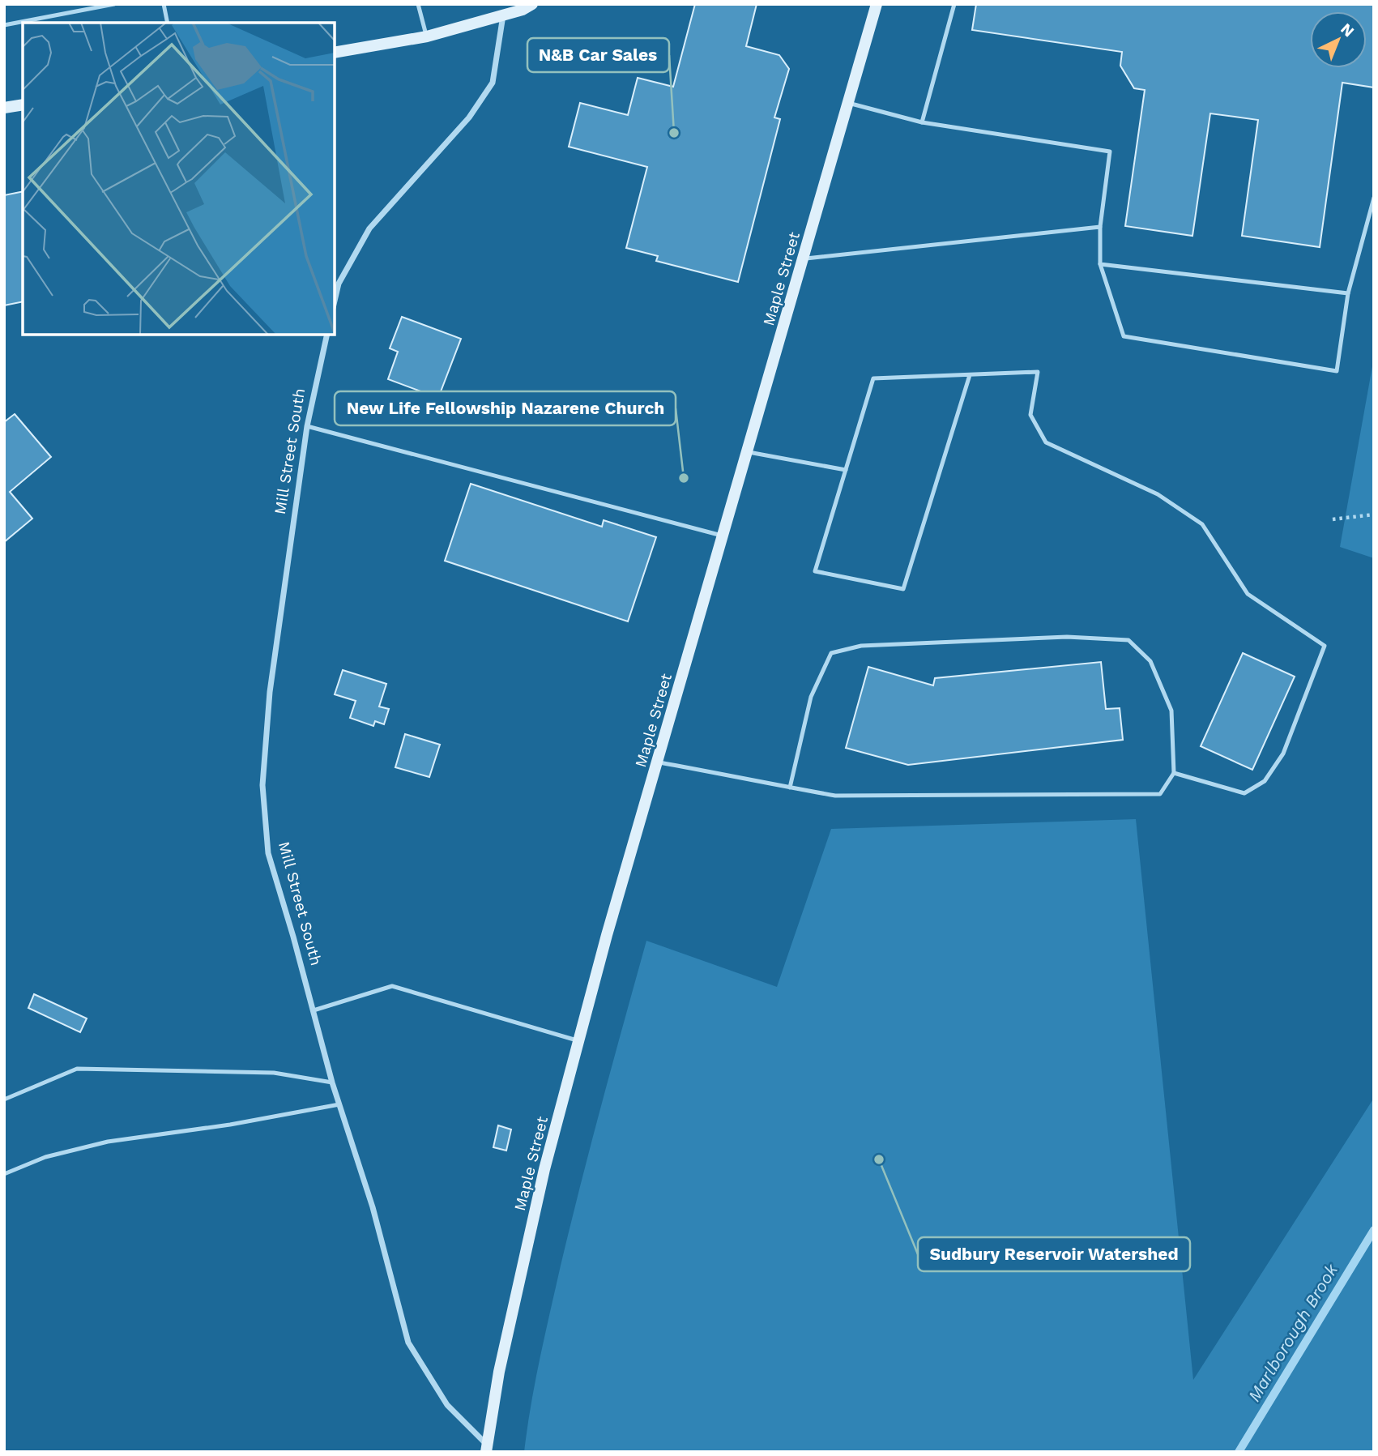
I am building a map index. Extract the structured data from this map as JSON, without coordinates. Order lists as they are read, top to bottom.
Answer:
{
  "streets": {
    "main road": ["Maple Street"],
    "street": ["Mill Street South"]
  },
  "crossings": [
    ["Maple Street", "Mill Street South"]
  ],
  "water": ["Marlborough Brook"],
  "places": ["N&B Car Sales", "New Life Fellowship Nazarene Church", "Sudbury Reservoir Watershed"],
  "north": "top right"
}
